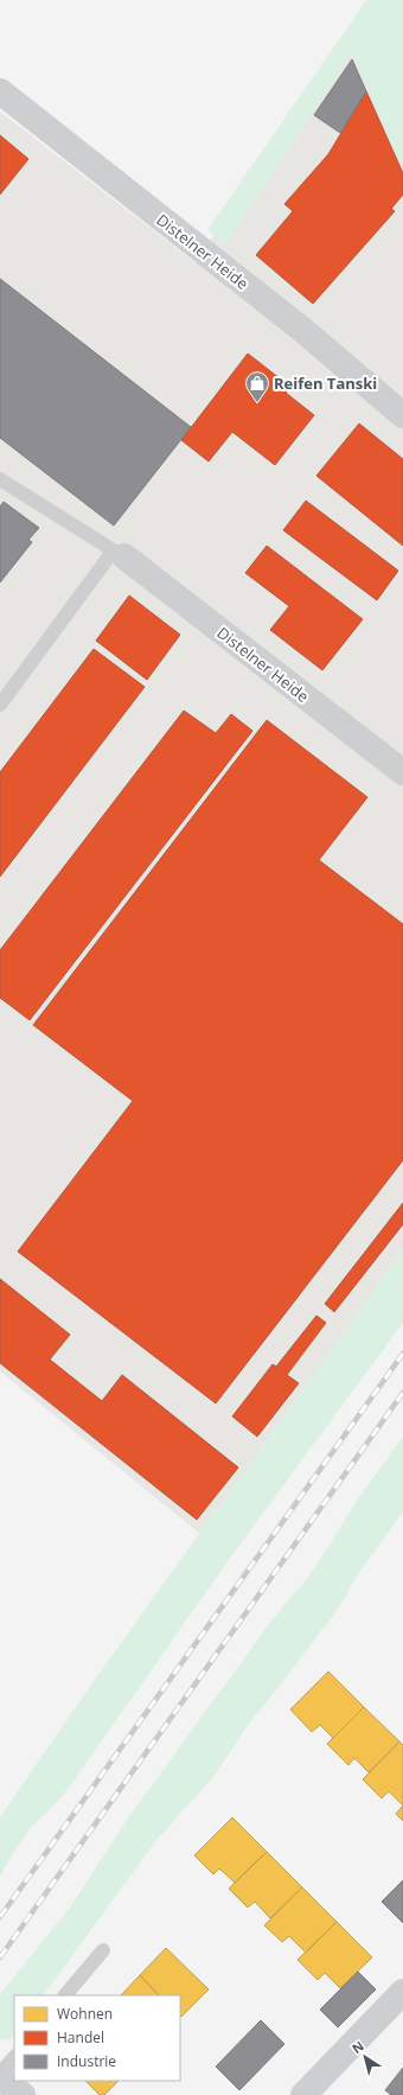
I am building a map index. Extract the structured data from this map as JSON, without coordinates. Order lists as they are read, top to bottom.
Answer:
{
  "streets": {
    "street": ["Distelner Heide"]
  },
  "places": {
    "shop": ["Reifen Tanski"]
  },
  "legend": ["Wohnen", "Handel", "Industrie"],
  "north": "top left"
}
